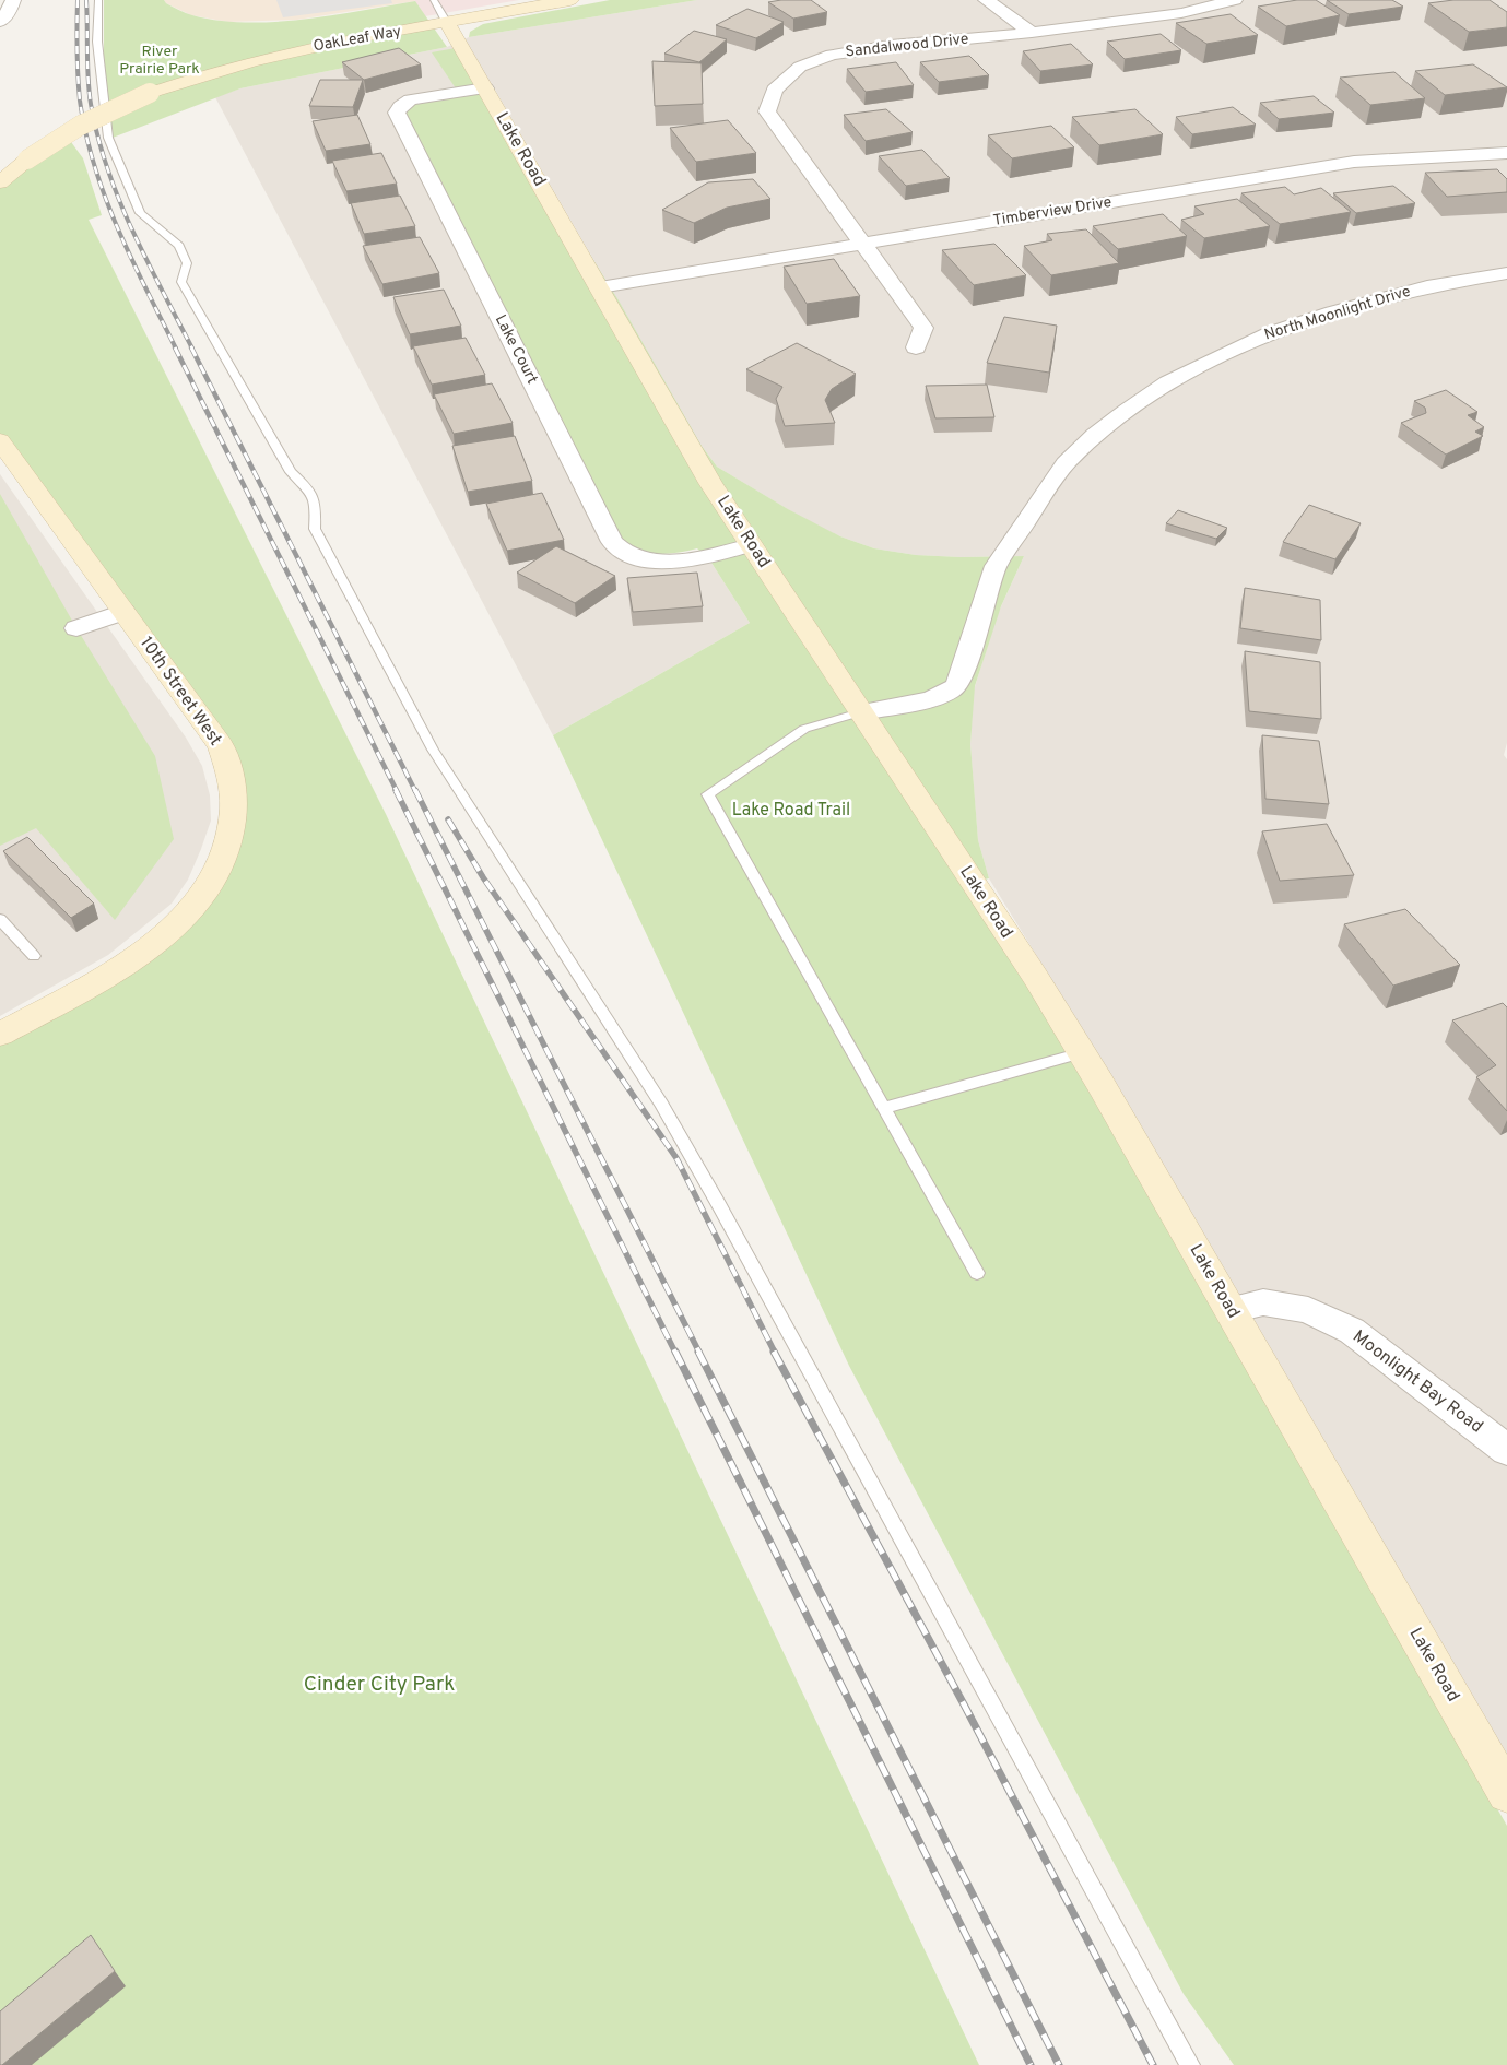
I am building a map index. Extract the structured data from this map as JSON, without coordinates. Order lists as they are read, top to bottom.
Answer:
{
  "streets": {
    "street": [
      "OakLeaf Way",
      "Sandalwood Drive",
      "Lake Road",
      "Timberview Drive",
      "North Moonlight Drive",
      "Lake Court",
      "10th Street West",
      "Moonlight Bay Road"
    ]
  },
  "crossings": [
    ["OakLeaf Way", "Lake Road"],
    ["Sandalwood Drive", "Timberview Drive"],
    ["Lake Road", "Timberview Drive"],
    ["Lake Road", "North Moonlight Drive"],
    ["Lake Road", "Lake Court"],
    ["Lake Road", "Moonlight Bay Road"]
  ],
  "parks": ["River Prairie Park", "Lake Road Trail", "Cinder City Park"]
}
